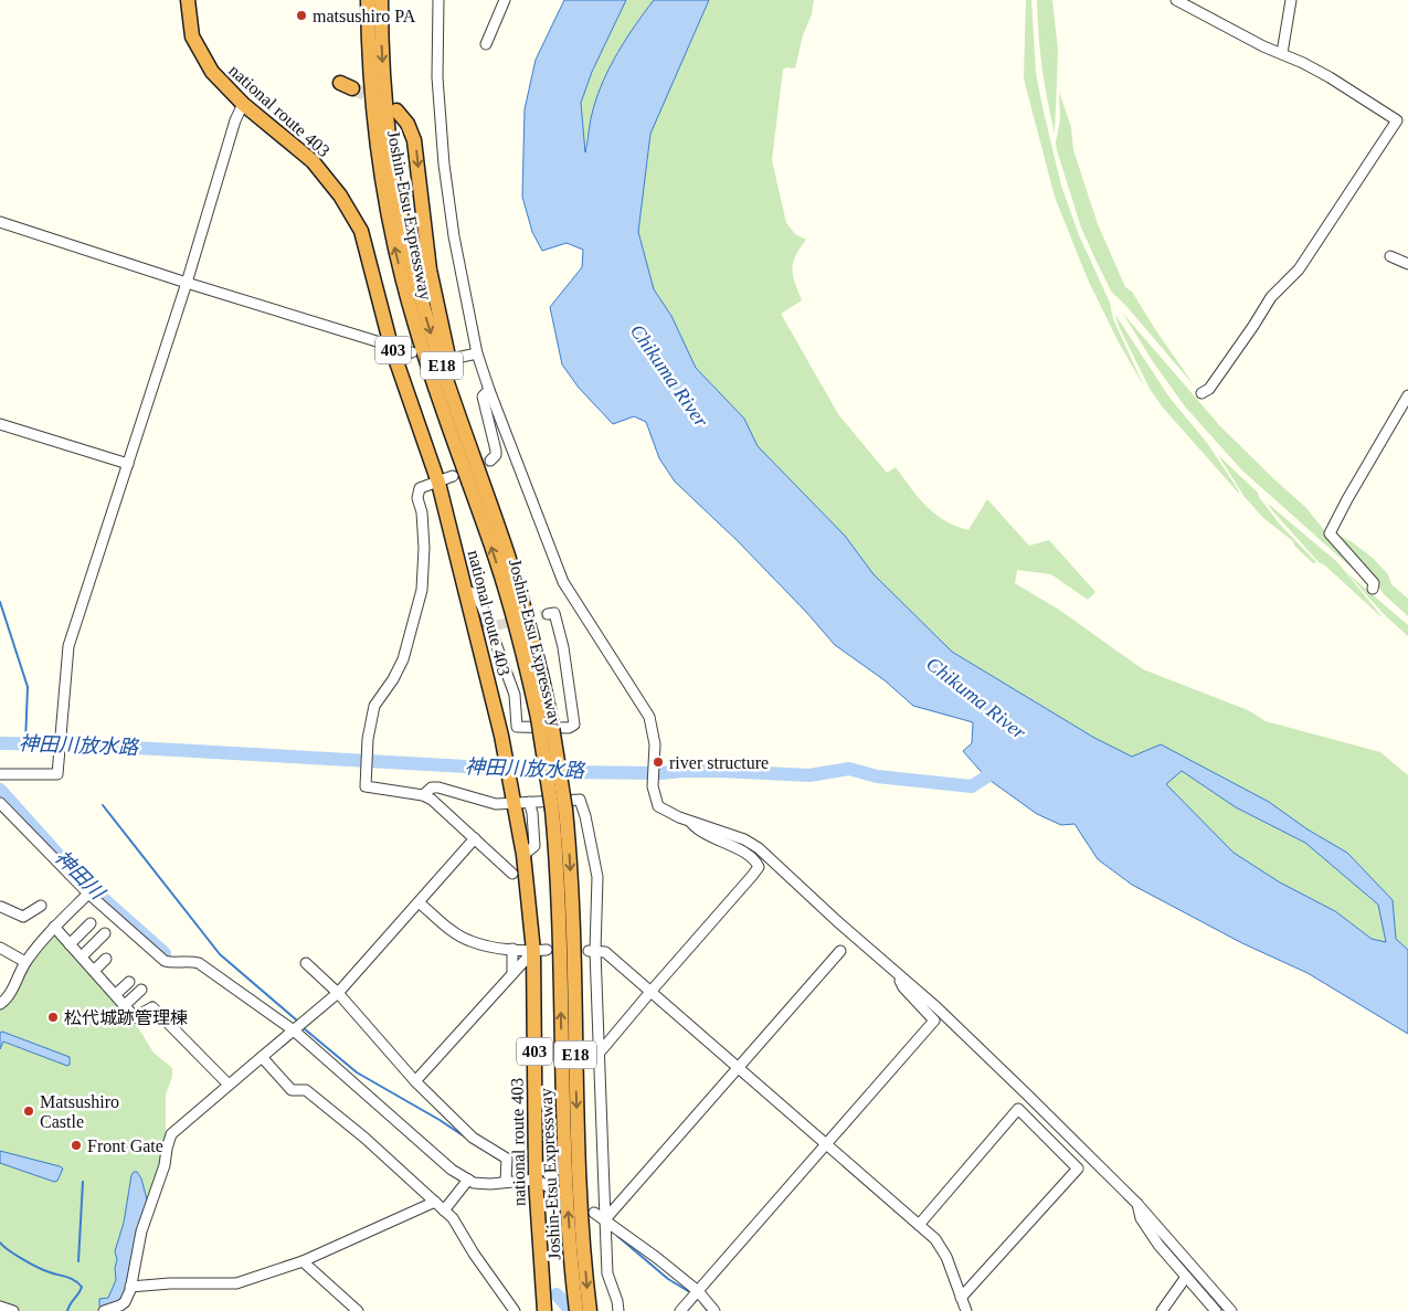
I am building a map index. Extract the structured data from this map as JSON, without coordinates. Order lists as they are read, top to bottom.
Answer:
{
  "streets": {
    "highway": [
      "national route 403",
      "Joshin-Etsu Expressway",
      "403",
      "E18"
    ]
  },
  "water": ["Chikuma River", "神田川放水路", "神田川"],
  "places": [
    "matsushiro PA",
    "river structure",
    "松代城跡管理棟",
    "Matsushiro Castle",
    "Front Gate"
  ]
}
